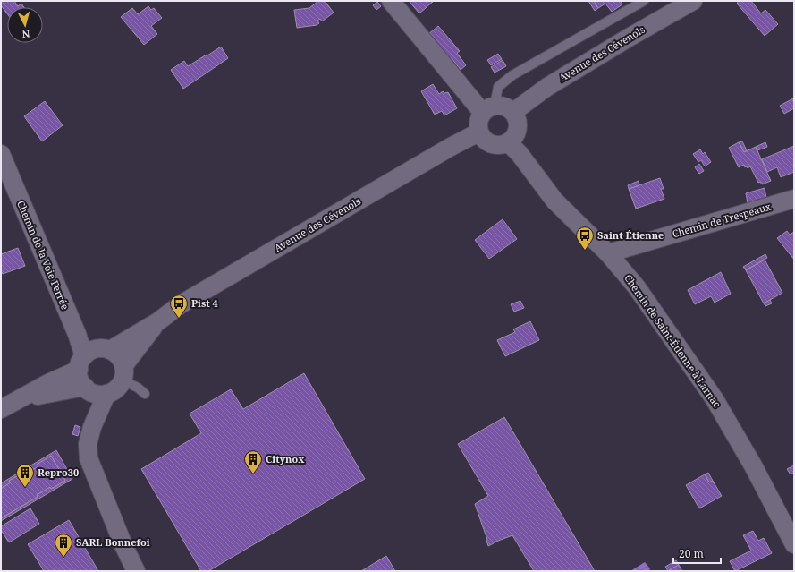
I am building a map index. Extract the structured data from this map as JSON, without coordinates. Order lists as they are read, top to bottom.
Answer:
{
  "streets": {
    "street": [
      "Avenue des Cévenols",
      "Chemin de Trespeaux",
      "Chemin de la Voie Ferrée",
      "Chemin de Saint-Étienne à Larnac"
    ]
  },
  "crossings": [
    ["Avenue des Cévenols", "Chemin de la Voie Ferrée"],
    ["Avenue des Cévenols", "Chemin de Saint-Étienne à Larnac"],
    ["Chemin de Trespeaux", "Chemin de Saint-Étienne à Larnac"]
  ],
  "places": {
    "bus stop": ["Saint Étienne", "Pist 4"],
    "building": ["Citynox", "Repro30", "SARL Bonnefoi"]
  },
  "scale_bar": "20 m",
  "north": "bottom"
}
